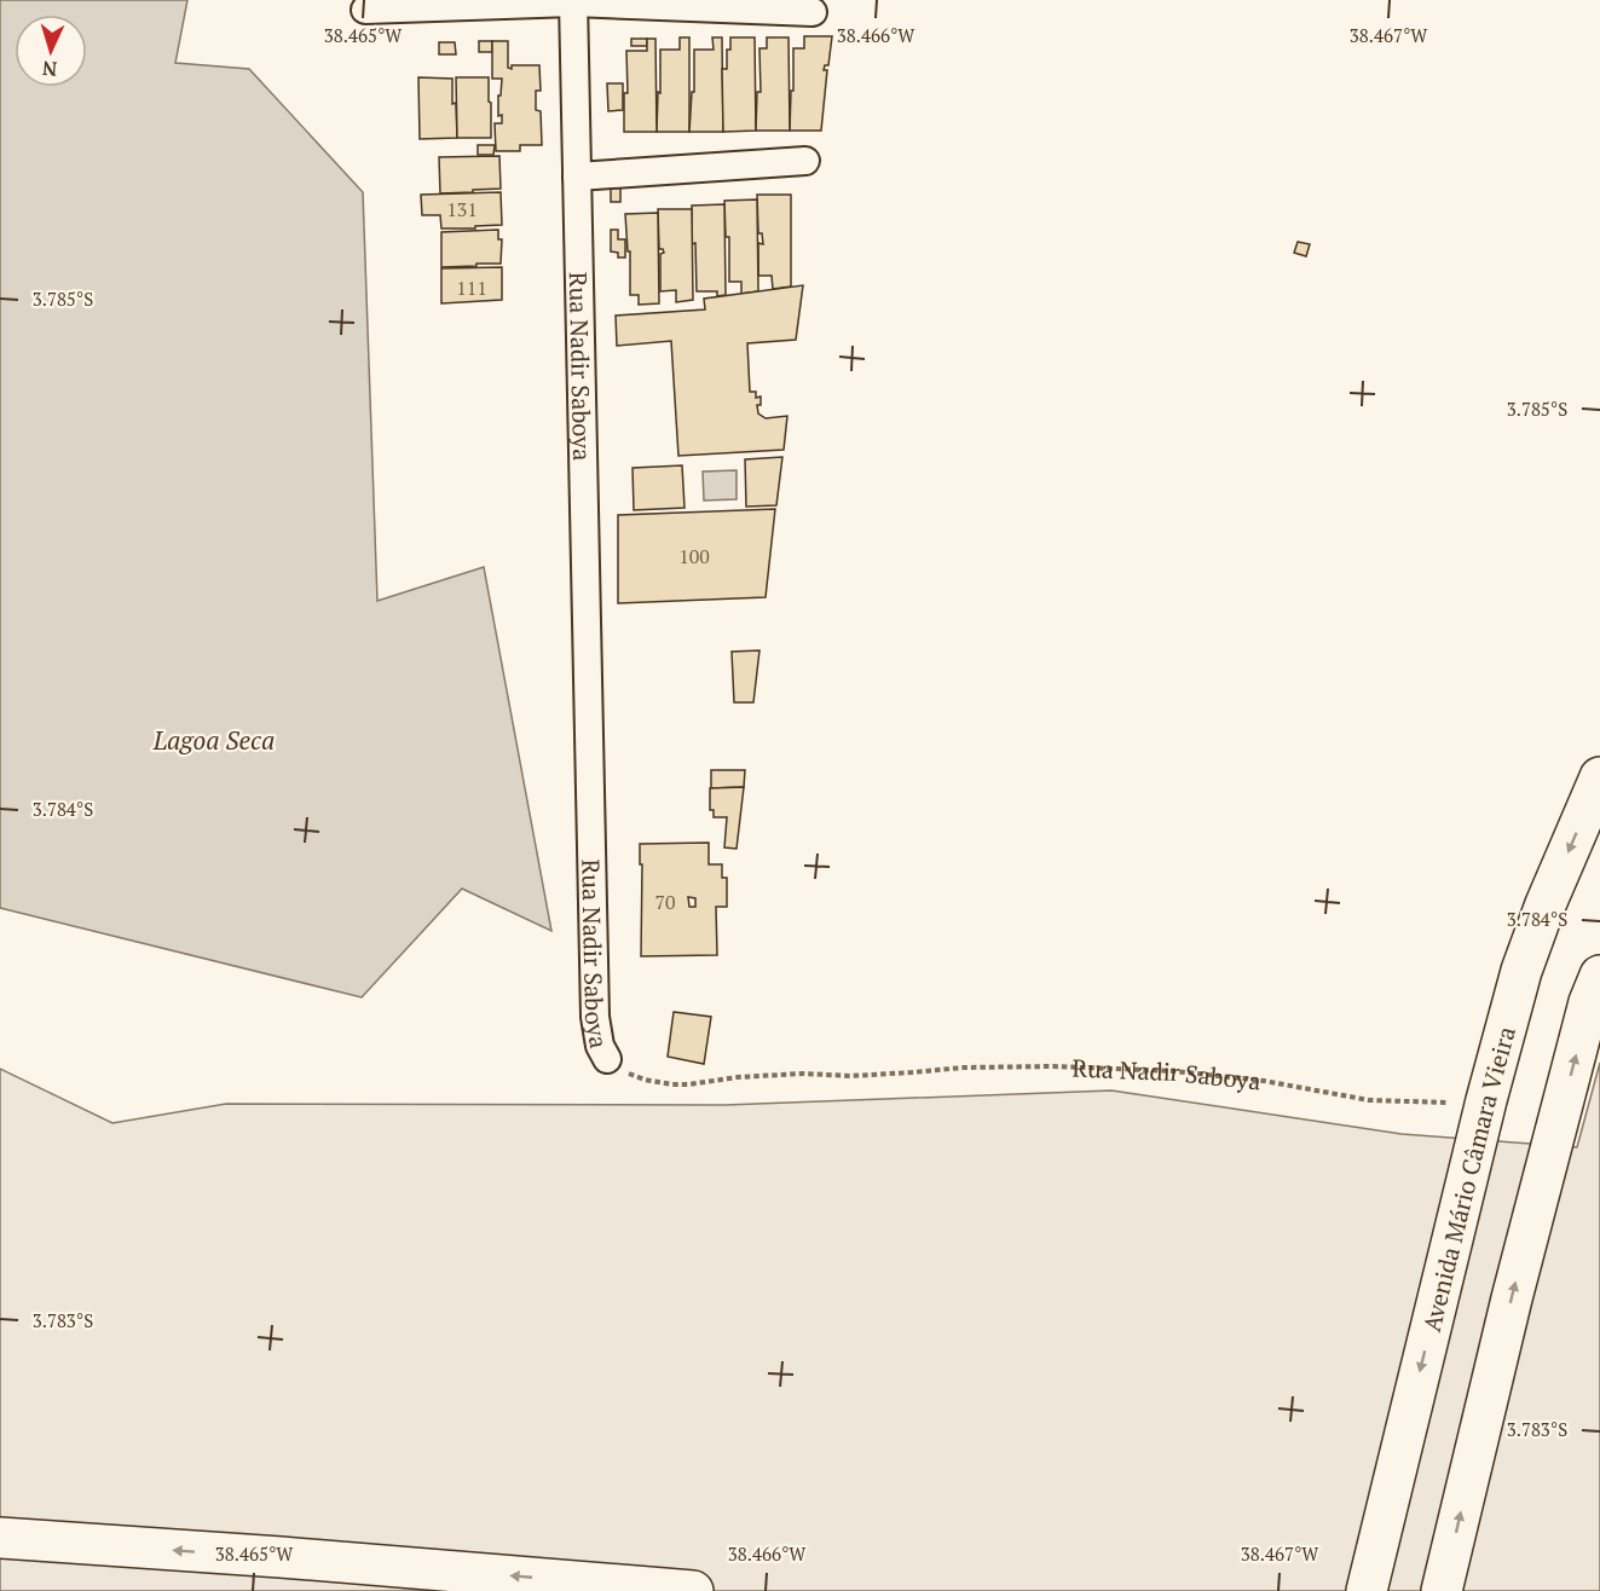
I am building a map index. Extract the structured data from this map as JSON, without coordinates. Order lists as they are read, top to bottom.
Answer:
{
  "streets": {
    "street": ["Rua Nadir Saboya", "Avenida Mário Câmara Vieira"]
  },
  "crossings": [
    ["Rua Nadir Saboya", "Avenida Mário Câmara Vieira"]
  ],
  "water": ["Lagoa Seca"],
  "house_numbers": [
    "131",
    "111",
    "100",
    "70"
  ],
  "north": "bottom",
  "coordinates": [
    "38.465°W",
    "38.466°W",
    "38.467°W",
    "3.785°S",
    "3.784°S",
    "3.783°S"
  ]
}
